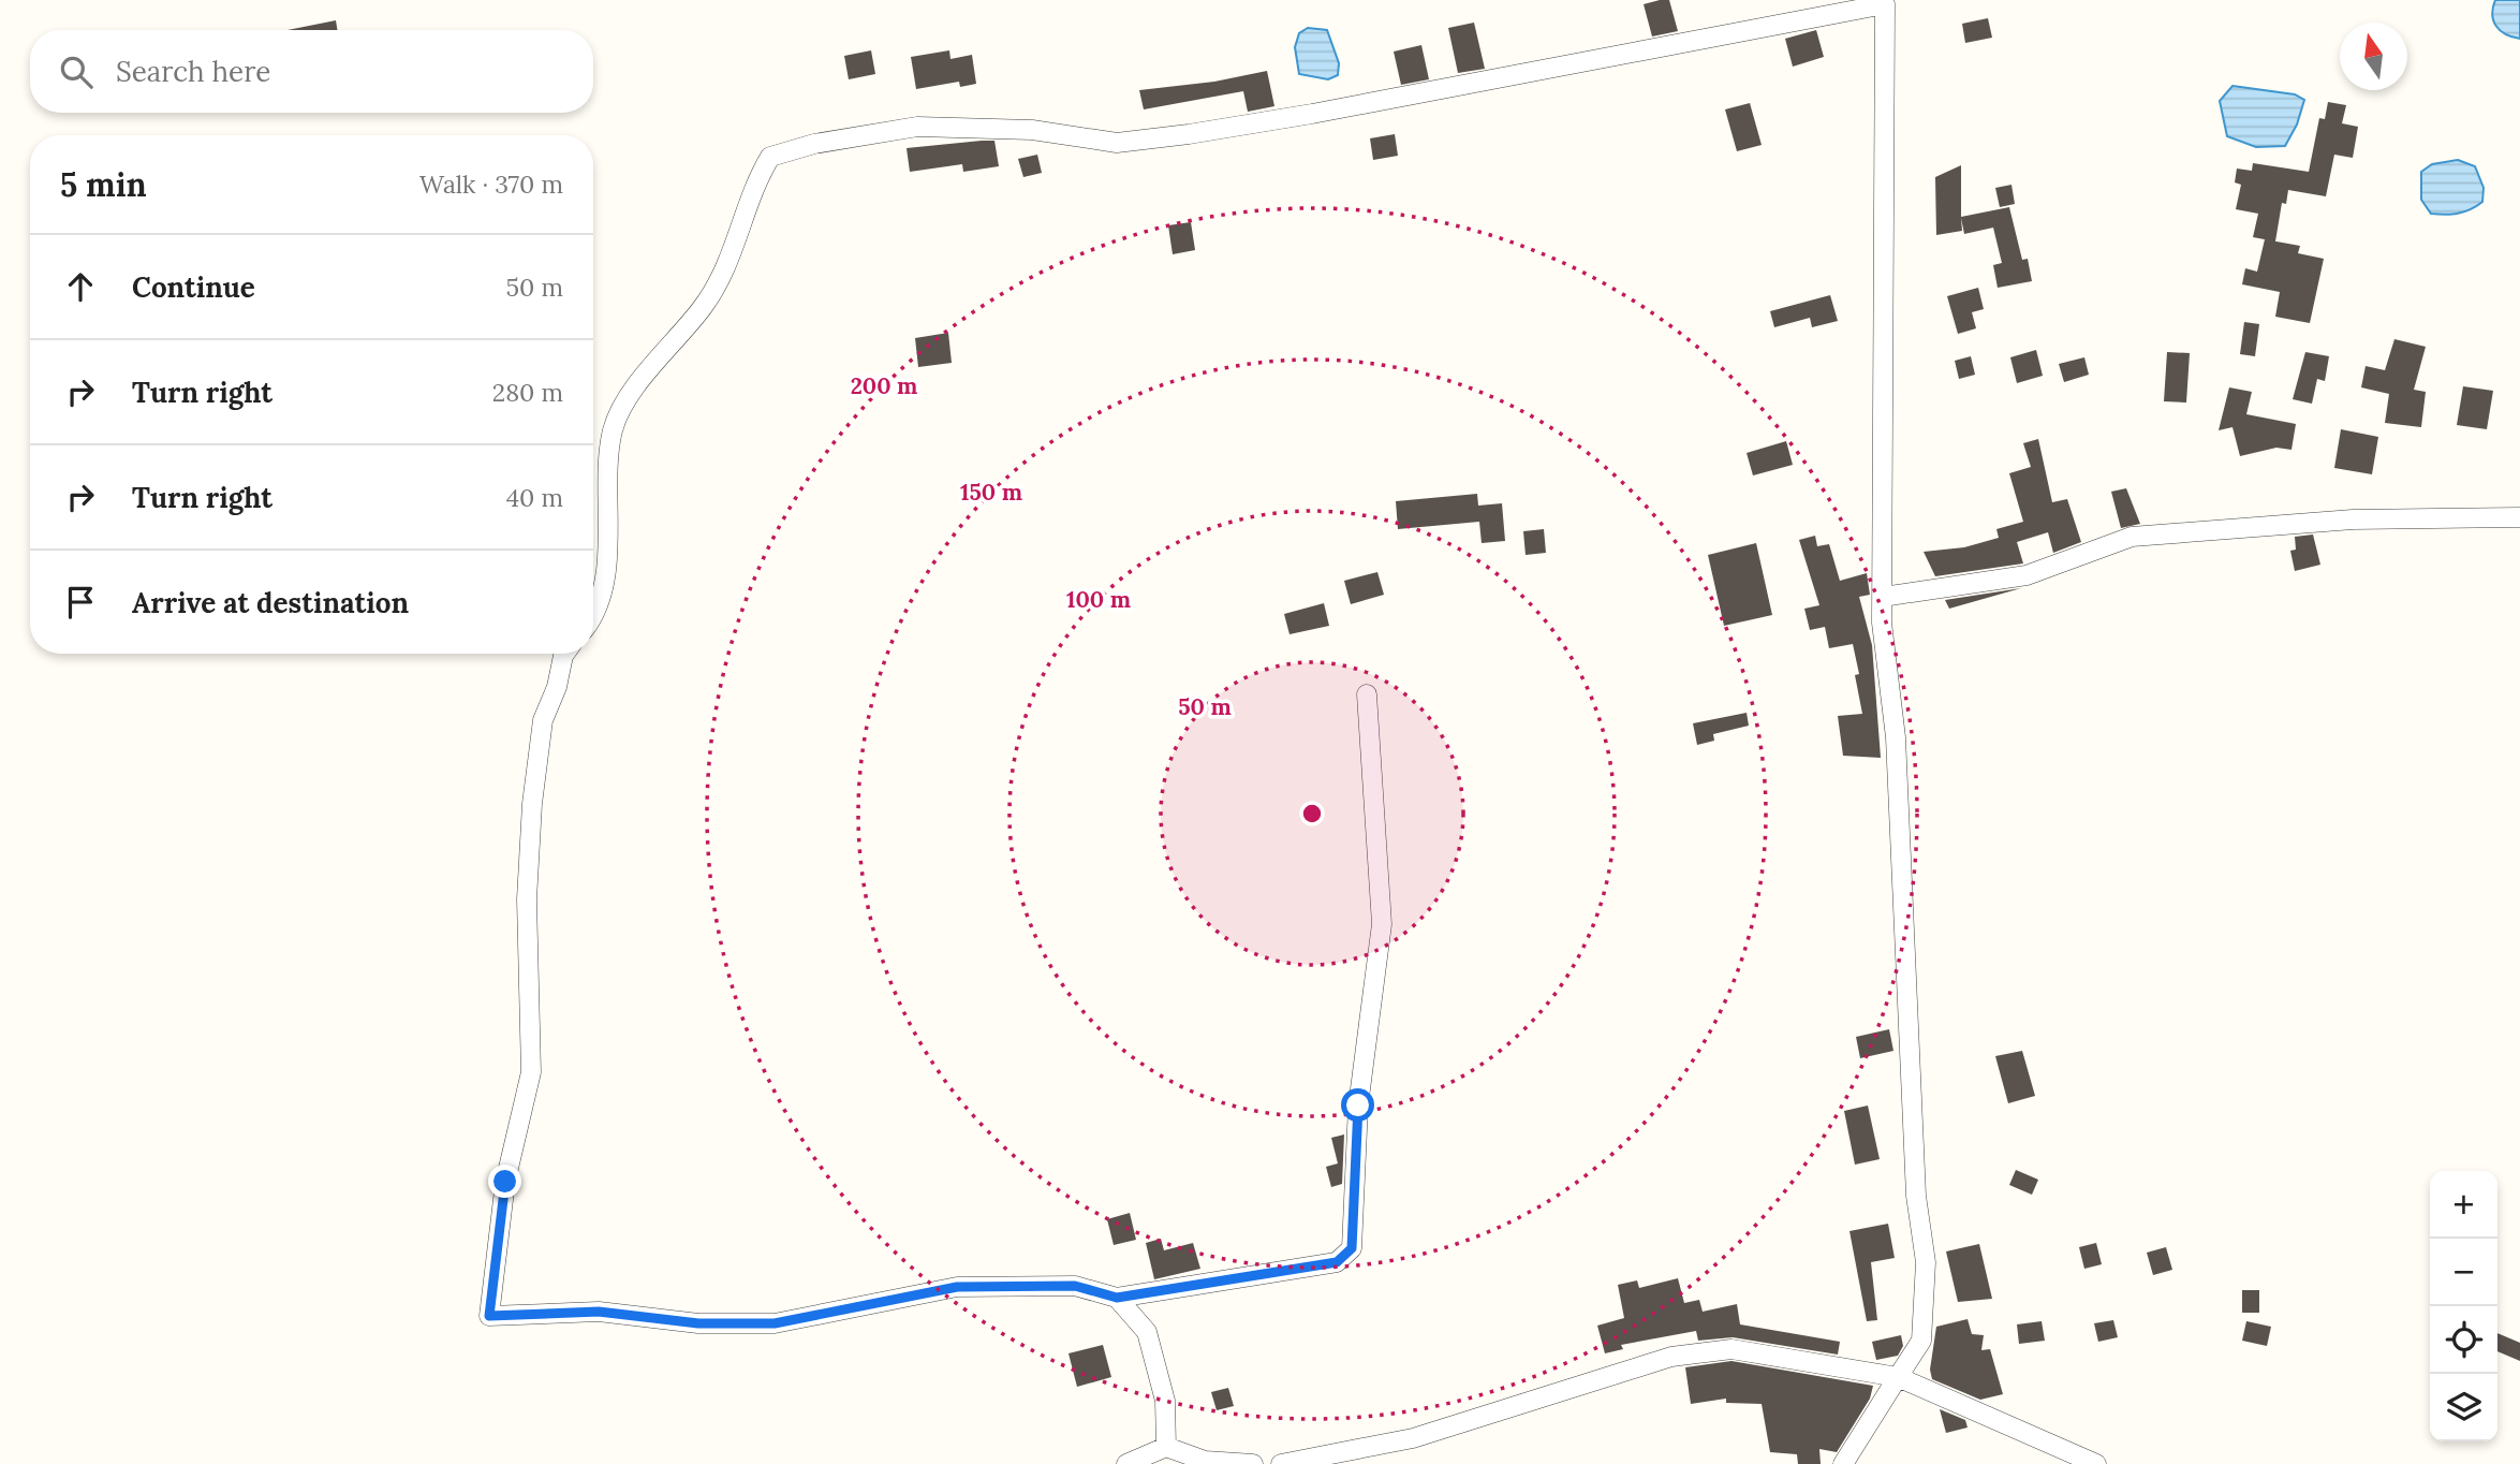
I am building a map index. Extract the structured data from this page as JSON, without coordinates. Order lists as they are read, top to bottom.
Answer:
{
  "north": "top",
  "page": {
    "search": "Search here",
    "heading": ["5 min", "Walk · 370 m"],
    "list": [
      ["Continue", "50 m"],
      ["Turn right", "280 m"],
      ["Turn right", "40 m"],
      "Arrive at destination"
    ],
    "map_buttons": ["+", "−"]
  },
  "rings": [
    "200 m",
    "150 m",
    "100 m",
    "50 m"
  ]
}
